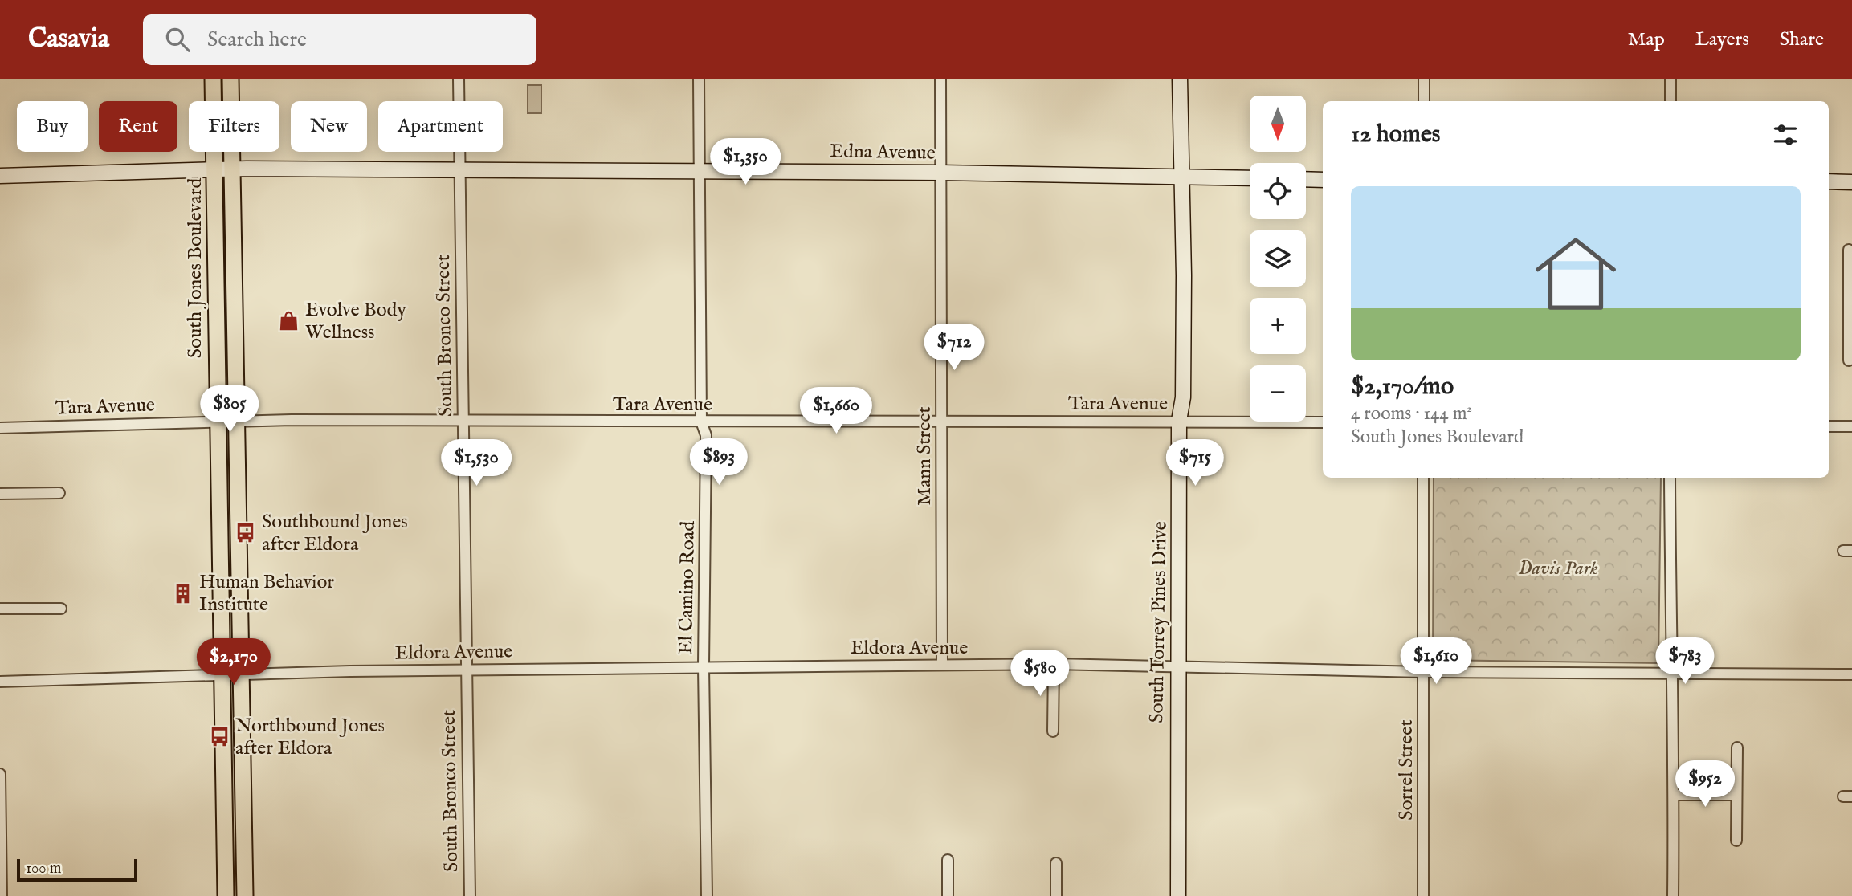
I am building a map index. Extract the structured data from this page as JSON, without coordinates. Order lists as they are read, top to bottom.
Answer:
{
  "streets": {
    "main road": ["South Jones Boulevard"],
    "street": [
      "Edna Avenue",
      "South Bronco Street",
      "Tara Avenue",
      "Mann Street",
      "El Camino Road",
      "South Torrey Pines Drive",
      "Eldora Avenue",
      "Sorrel Street"
    ]
  },
  "crossings": [
    ["Edna Avenue", "South Jones Boulevard"],
    ["Edna Avenue", "South Bronco Street"],
    ["Edna Avenue", "Mann Street"],
    ["Edna Avenue", "El Camino Road"],
    ["Edna Avenue", "South Torrey Pines Drive"],
    ["South Jones Boulevard", "Tara Avenue"],
    ["South Jones Boulevard", "Eldora Avenue"],
    ["South Bronco Street", "Tara Avenue"],
    ["South Bronco Street", "Eldora Avenue"],
    ["Tara Avenue", "Mann Street"],
    ["Tara Avenue", "El Camino Road"],
    ["Tara Avenue", "South Torrey Pines Drive"],
    ["Mann Street", "Eldora Avenue"],
    ["El Camino Road", "Eldora Avenue"],
    ["South Torrey Pines Drive", "Eldora Avenue"],
    ["Eldora Avenue", "Sorrel Street"]
  ],
  "parks": ["Davis Park"],
  "places": {
    "shop": ["Evolve Body Wellness"],
    "bus stop": ["Southbound Jones after Eldora", "Northbound Jones after Eldora"],
    "building": ["Human Behavior Institute"]
  },
  "scale_bar": "100 m",
  "north": "bottom",
  "page": {
    "header": "Casavia",
    "search": "Search here",
    "nav": ["Map", "Layers", "Share"],
    "map_buttons": ["+", "−"],
    "chip": [
      "Buy",
      "Rent",
      "Filters",
      "New",
      "Apartment"
    ],
    "heading": "12 homes",
    "price": [
      "$1,350",
      "$712",
      "$805",
      "$1,660",
      "$893",
      "$1,530",
      "$715",
      "$1,610",
      "$783",
      "$2,170",
      "$580",
      "$952"
    ],
    "list": [
      {
        "name": "$2,170/mo",
        "note": "4 rooms · 144 m² · South Jones Boulevard"
      }
    ],
    "scale": "100 m"
  }
}
